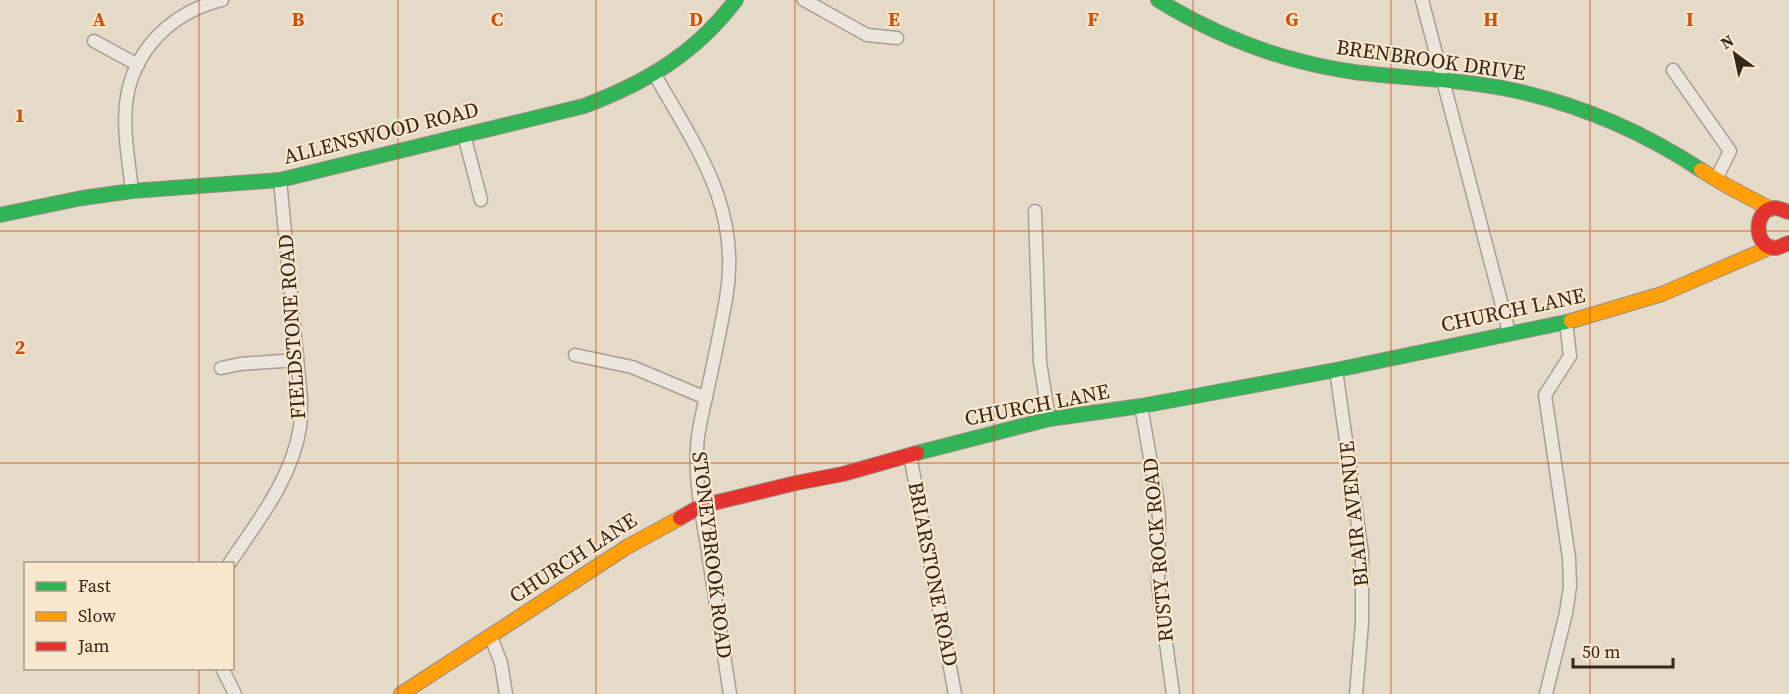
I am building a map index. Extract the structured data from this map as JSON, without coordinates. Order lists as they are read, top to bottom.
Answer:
{
  "streets": {
    "street": [
      "BRENBROOK DRIVE",
      "ALLENSWOOD ROAD",
      "CHURCH LANE",
      "FIELDSTONE ROAD",
      "BLAIR AVENUE",
      "RUSTY ROCK ROAD",
      "STONEYBROOK ROAD",
      "BRIARSTONE ROAD"
    ]
  },
  "crossings": [
    ["BRENBROOK DRIVE", "CHURCH LANE"],
    ["ALLENSWOOD ROAD", "FIELDSTONE ROAD"],
    ["ALLENSWOOD ROAD", "STONEYBROOK ROAD"],
    ["CHURCH LANE", "BLAIR AVENUE"],
    ["CHURCH LANE", "RUSTY ROCK ROAD"],
    ["CHURCH LANE", "STONEYBROOK ROAD"],
    ["CHURCH LANE", "BRIARSTONE ROAD"]
  ],
  "legend": ["Fast", "Slow", "Jam"],
  "scale_bar": "50 m",
  "north": "top left",
  "grid": {
    "columns": [
      "A",
      "B",
      "C",
      "D",
      "E",
      "F",
      "G",
      "H",
      "I"
    ],
    "rows": ["1", "2"]
  }
}
